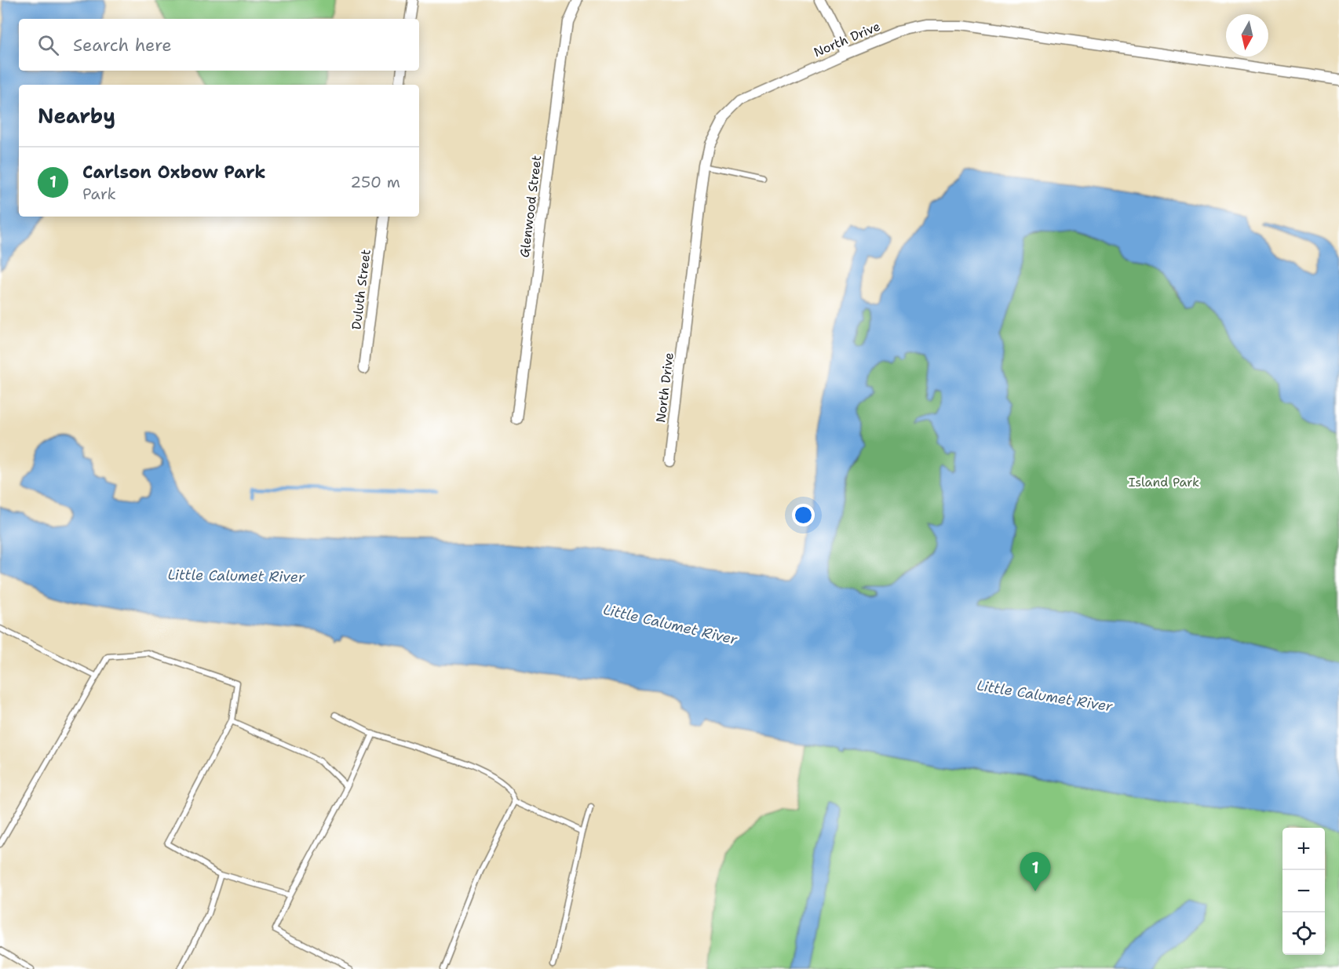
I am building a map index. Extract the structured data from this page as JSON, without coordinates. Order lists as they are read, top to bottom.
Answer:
{
  "streets": {
    "street": ["North Drive", "Glenwood Street", "Duluth Street"]
  },
  "water": ["Little Calumet River"],
  "parks": ["Island Park"],
  "north": "bottom",
  "page": {
    "search": "Search here",
    "heading": "Nearby",
    "list": [
      {
        "mark": "1",
        "name": "Carlson Oxbow Park",
        "note": "Park",
        "value": "250 m"
      }
    ],
    "map_buttons": ["+", "−"],
    "pins": "1"
  }
}
